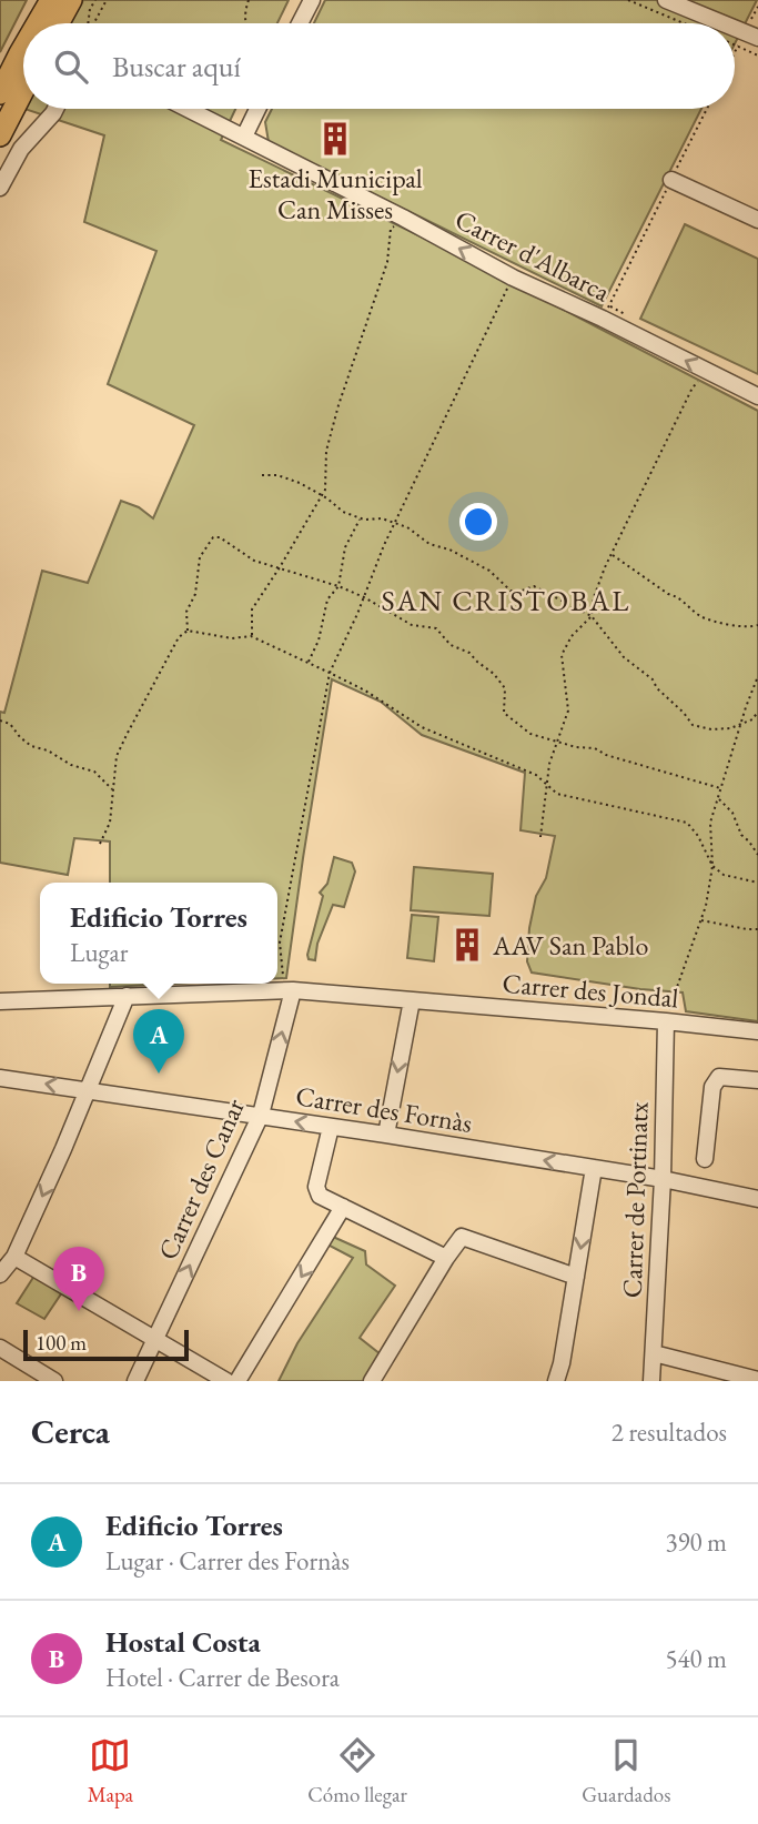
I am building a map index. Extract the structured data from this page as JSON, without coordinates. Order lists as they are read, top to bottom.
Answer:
{
  "streets": {
    "street": [
      "Carrer d'Albarca",
      "Carrer des Jondal",
      "Carrer des Fornàs",
      "Carrer des Canar",
      "Carrer de Portinatx"
    ]
  },
  "crossings": [
    ["Carrer des Jondal", "Carrer des Canar"],
    ["Carrer des Jondal", "Carrer de Portinatx"],
    ["Carrer des Fornàs", "Carrer des Canar"],
    ["Carrer des Fornàs", "Carrer de Portinatx"]
  ],
  "one_way": ["Carrer d'Albarca", "Carrer des Fornàs"],
  "districts": ["SAN CRISTOBAL"],
  "places": {
    "building": ["Estadi Municipal Can Misses", "AAV San Pablo"]
  },
  "scale_bar": "100 m",
  "page": {
    "search": "Buscar aquí",
    "popup": ["Edificio Torres", "Lugar"],
    "pins": ["A", "B"],
    "scale": "100 m",
    "heading": ["Cerca", "2 resultados"],
    "list": [
      {
        "mark": "A",
        "name": "Edificio Torres",
        "note": "Lugar · Carrer des Fornàs",
        "value": "390 m"
      },
      {
        "mark": "B",
        "name": "Hostal Costa",
        "note": "Hotel · Carrer de Besora",
        "value": "540 m"
      }
    ],
    "nav": ["Mapa", "Cómo llegar", "Guardados"]
  }
}
